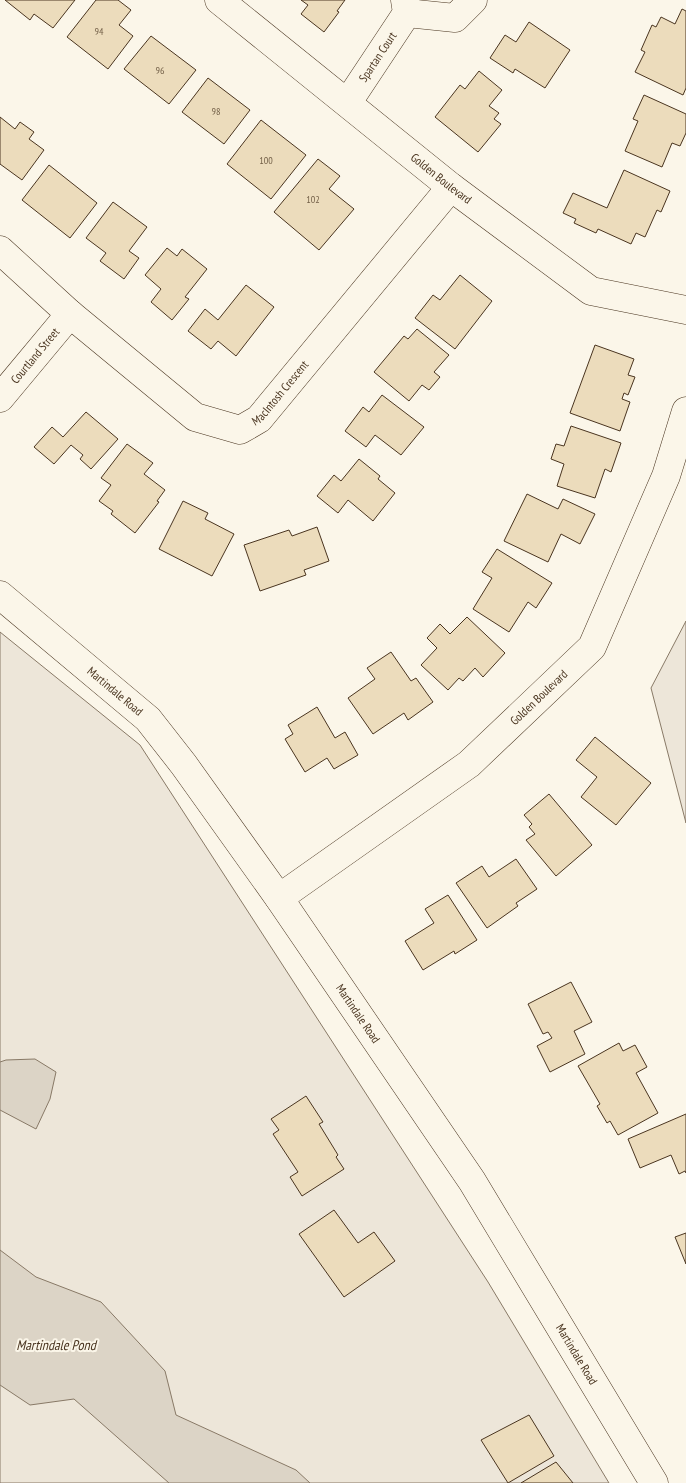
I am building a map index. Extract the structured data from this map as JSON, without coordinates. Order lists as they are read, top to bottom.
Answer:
{
  "streets": {
    "street": [
      "Spartan Court",
      "Golden Boulevard",
      "Courtland Street",
      "MacIntosh Crescent",
      "Martindale Road"
    ]
  },
  "crossings": [
    ["Spartan Court", "Golden Boulevard"],
    ["Golden Boulevard", "MacIntosh Crescent"],
    ["Golden Boulevard", "Martindale Road"],
    ["Courtland Street", "MacIntosh Crescent"]
  ],
  "water": ["Martindale Pond"],
  "house_numbers": [
    "94",
    "96",
    "98",
    "100",
    "102"
  ]
}
